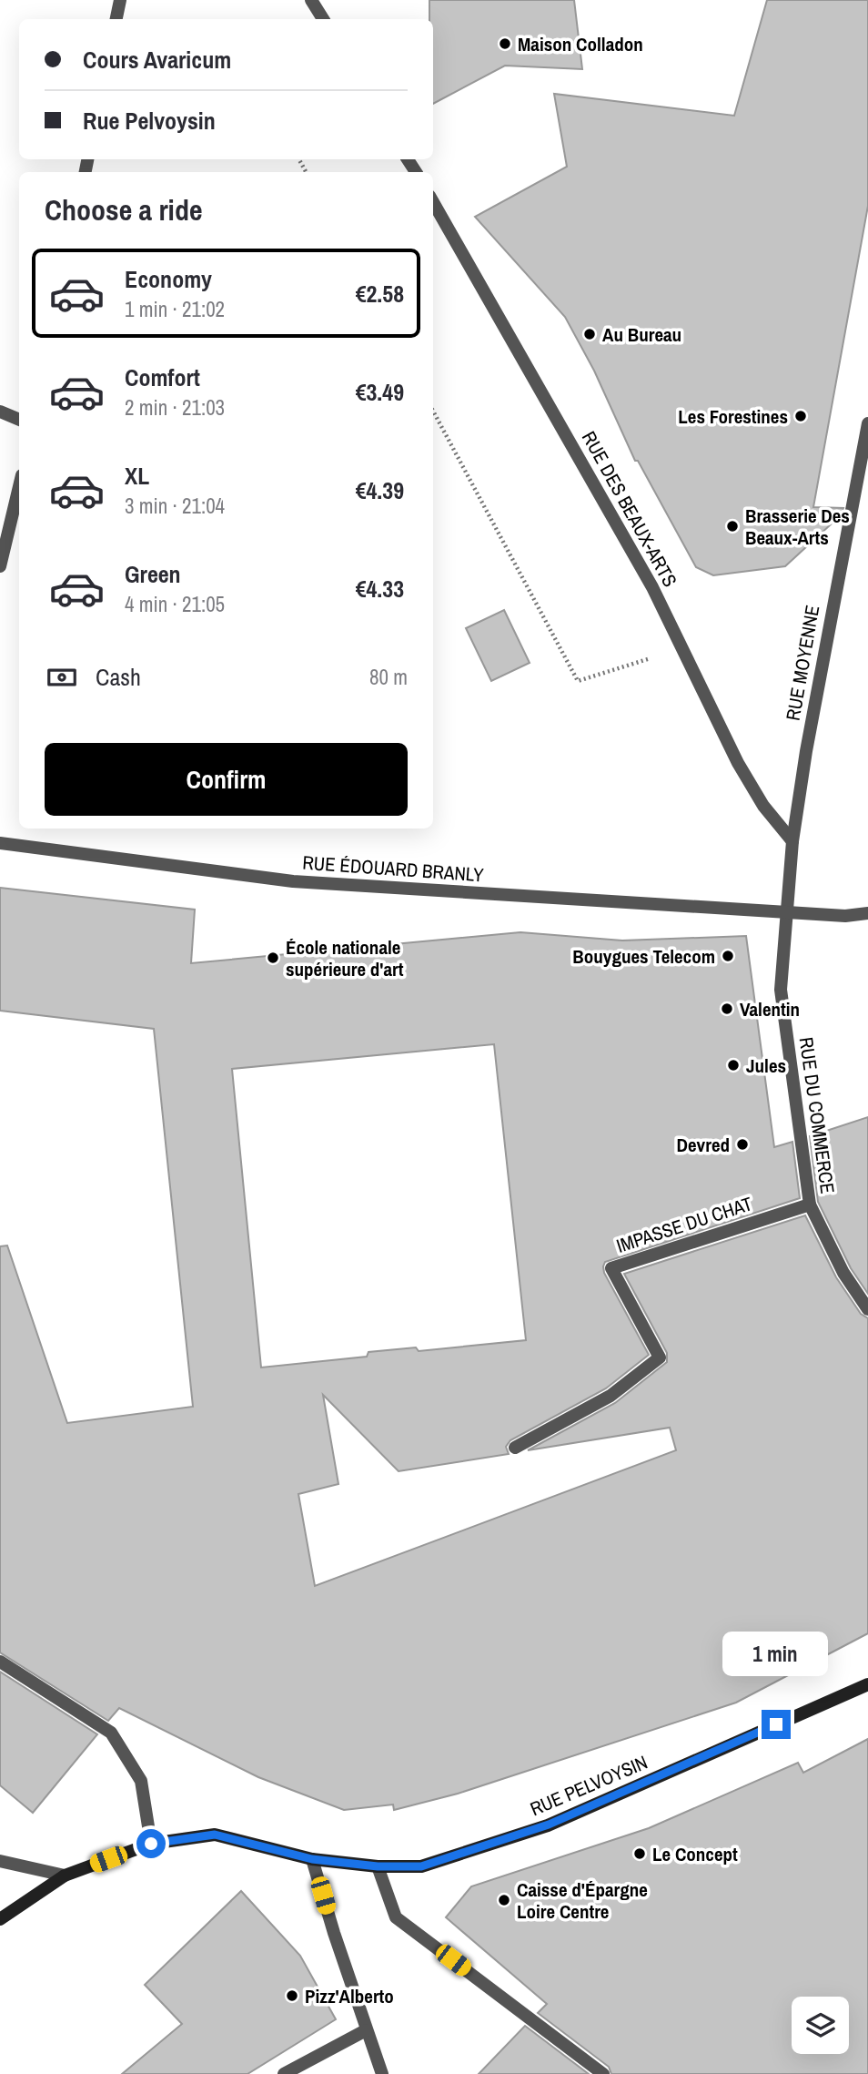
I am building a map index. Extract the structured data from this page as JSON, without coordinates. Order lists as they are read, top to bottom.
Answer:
{
  "streets": {
    "street": [
      "RUE DES BEAUX-ARTS",
      "RUE MOYENNE",
      "RUE ÉDOUARD BRANLY",
      "RUE DU COMMERCE",
      "IMPASSE DU CHAT",
      "RUE PELVOYSIN"
    ]
  },
  "crossings": [
    ["RUE DES BEAUX-ARTS", "RUE MOYENNE"],
    ["RUE MOYENNE", "RUE ÉDOUARD BRANLY"],
    ["RUE MOYENNE", "RUE DU COMMERCE"],
    ["RUE ÉDOUARD BRANLY", "RUE DU COMMERCE"],
    ["RUE DU COMMERCE", "IMPASSE DU CHAT"]
  ],
  "places": [
    "Maison Colladon",
    "Au Bureau",
    "Les Forestines",
    "Brasserie Des Beaux-Arts",
    "Bouygues Telecom",
    "École nationale supérieure d'art",
    "Valentin",
    "Jules",
    "Devred",
    "Le Concept",
    "Caisse d'Épargne Loire Centre",
    "Pizz'Alberto"
  ],
  "page": {
    "banner": ["Cours Avaricum", "Rue Pelvoysin"],
    "heading": "Choose a ride",
    "list": [
      {
        "name": "Economy",
        "note": "1 min · 21:02",
        "value": "€2.58"
      },
      {
        "name": "Comfort",
        "note": "2 min · 21:03",
        "value": "€3.49"
      },
      {
        "name": "XL",
        "note": "3 min · 21:04",
        "value": "€4.39"
      },
      {
        "name": "Green",
        "note": "4 min · 21:05",
        "value": "€4.33"
      }
    ],
    "pay": ["Cash", "80 m"],
    "buttons": "Confirm",
    "bubble": "1 min"
  }
}
